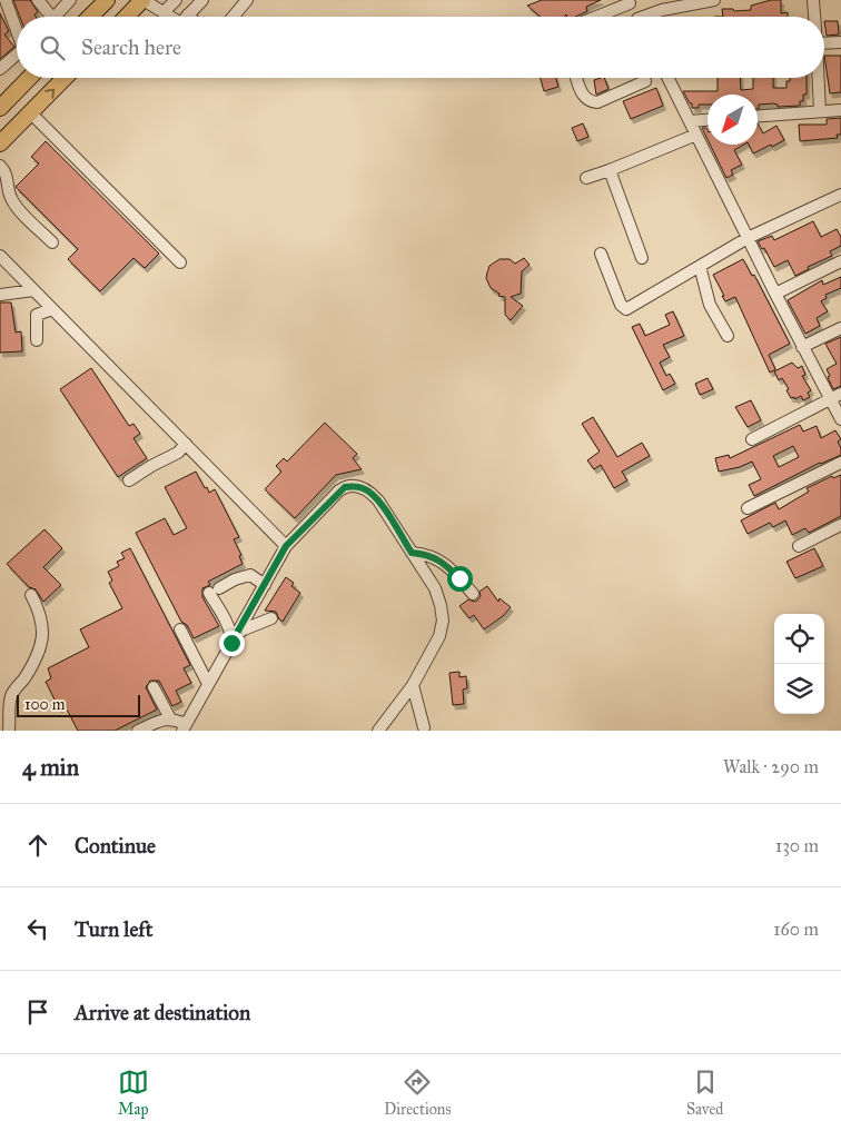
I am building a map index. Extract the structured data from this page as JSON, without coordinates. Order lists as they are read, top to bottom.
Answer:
{
  "scale_bar": "100 m",
  "north": "bottom left",
  "page": {
    "search": "Search here",
    "scale": "100 m",
    "heading": ["4 min", "Walk · 290 m"],
    "list": [
      ["Continue", "130 m"],
      ["Turn left", "160 m"],
      "Arrive at destination"
    ],
    "nav": ["Map", "Directions", "Saved"]
  }
}
